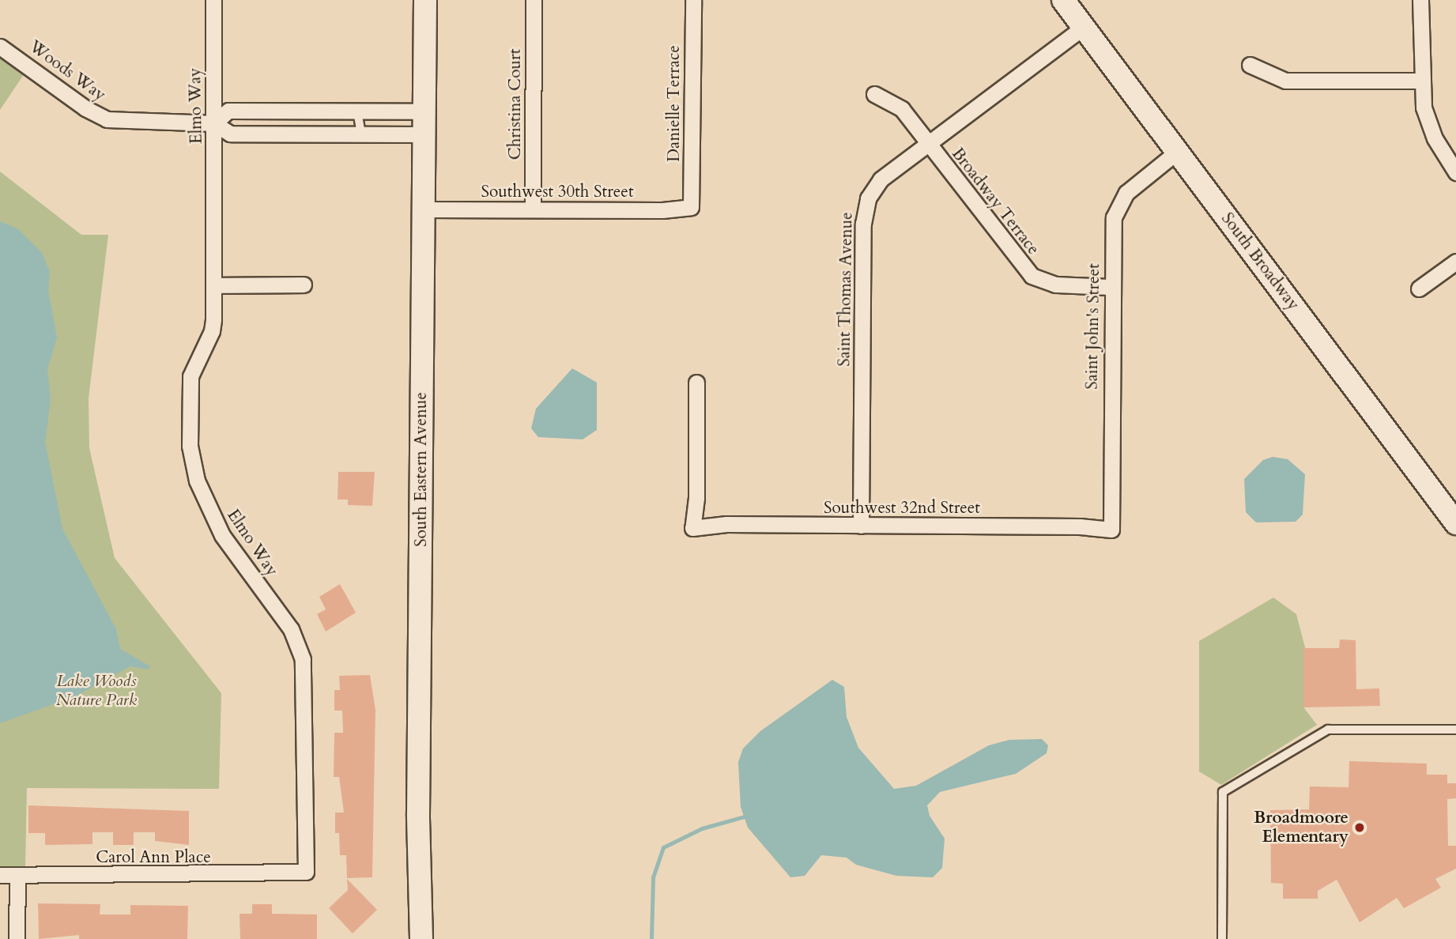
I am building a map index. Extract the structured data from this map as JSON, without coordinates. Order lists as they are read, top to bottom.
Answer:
{
  "streets": {
    "street": [
      "Woods Way",
      "Danielle Terrace",
      "Christina Court",
      "Elmo Way",
      "Southwest 30th Street",
      "Broadway Terrace",
      "South Broadway",
      "Saint Thomas Avenue",
      "Saint John's Street",
      "South Eastern Avenue",
      "Southwest 32nd Street",
      "Carol Ann Place"
    ]
  },
  "crossings": [
    ["Woods Way", "Elmo Way"],
    ["Woods Way", "South Eastern Avenue"],
    ["Danielle Terrace", "Southwest 30th Street"],
    ["Christina Court", "Southwest 30th Street"],
    ["Elmo Way", "Carol Ann Place"],
    ["Southwest 30th Street", "South Eastern Avenue"],
    ["Broadway Terrace", "Saint Thomas Avenue"],
    ["Broadway Terrace", "Saint John's Street"],
    ["South Broadway", "Saint Thomas Avenue"],
    ["South Broadway", "Saint John's Street"],
    ["Saint Thomas Avenue", "Southwest 32nd Street"],
    ["Saint John's Street", "Southwest 32nd Street"]
  ],
  "parks": ["Lake Woods Nature Park"],
  "places": ["Broadmoore Elementary"]
}
